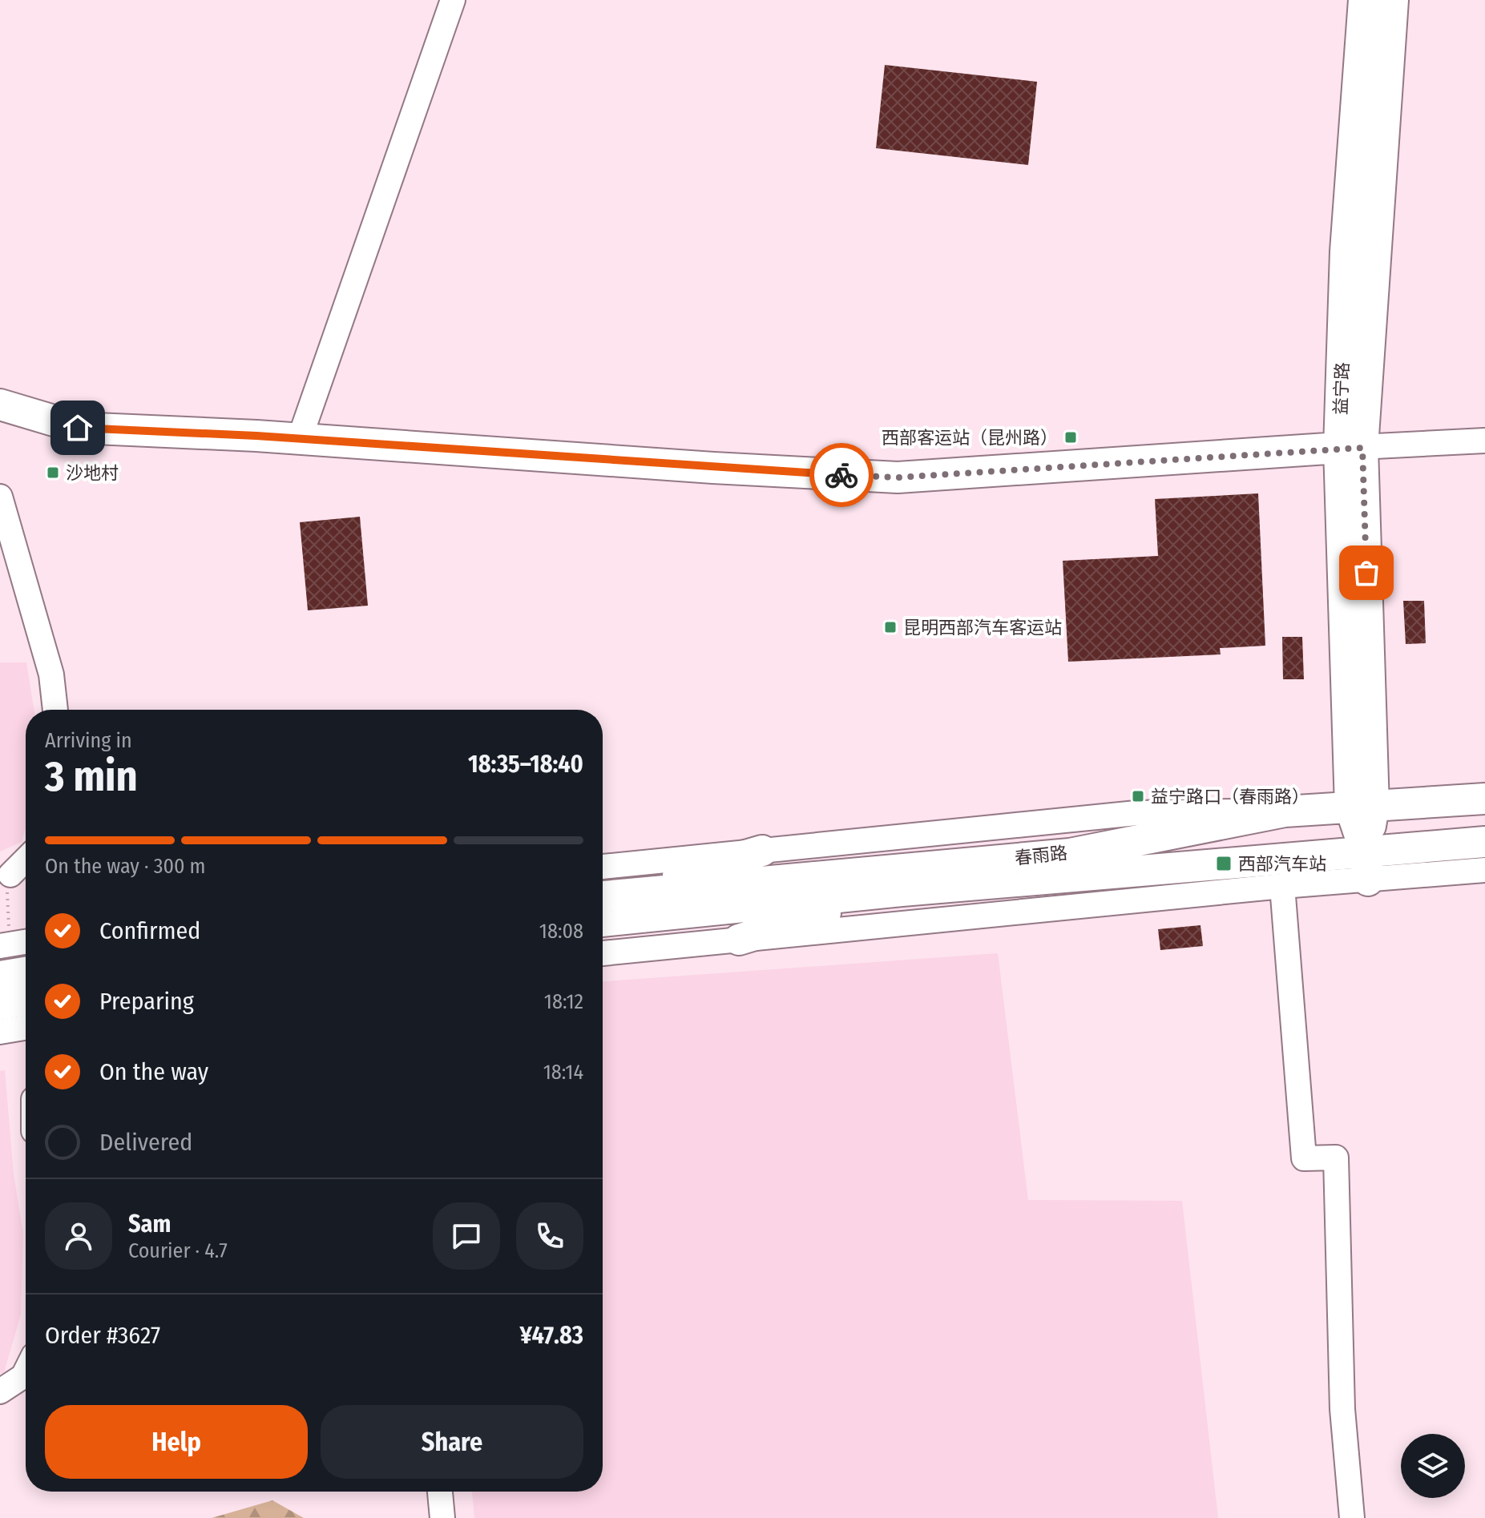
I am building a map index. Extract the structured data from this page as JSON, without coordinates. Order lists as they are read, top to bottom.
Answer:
{
  "streets": {
    "main road": ["益宁路", "春雨路"]
  },
  "crossings": [
    ["益宁路", "春雨路"]
  ],
  "places": {
    "transit": [
      "西部客运站（昆州路）",
      "沙地村",
      "昆明西部汽车客运站",
      "益宁路口（春雨路）",
      "西部汽车站"
    ]
  },
  "page": {
    "heading": ["3 min", "Arriving in", "18:35–18:40"],
    "panel": [
      "Sam",
      "Courier · 4.7",
      "Order #3627",
      "¥47.83"
    ],
    "bar": "On the way · 300 m",
    "list": [
      ["Confirmed", "18:08"],
      ["Preparing", "18:12"],
      ["On the way", "18:14"],
      "Delivered"
    ],
    "buttons": ["Help", "Share"]
  }
}
